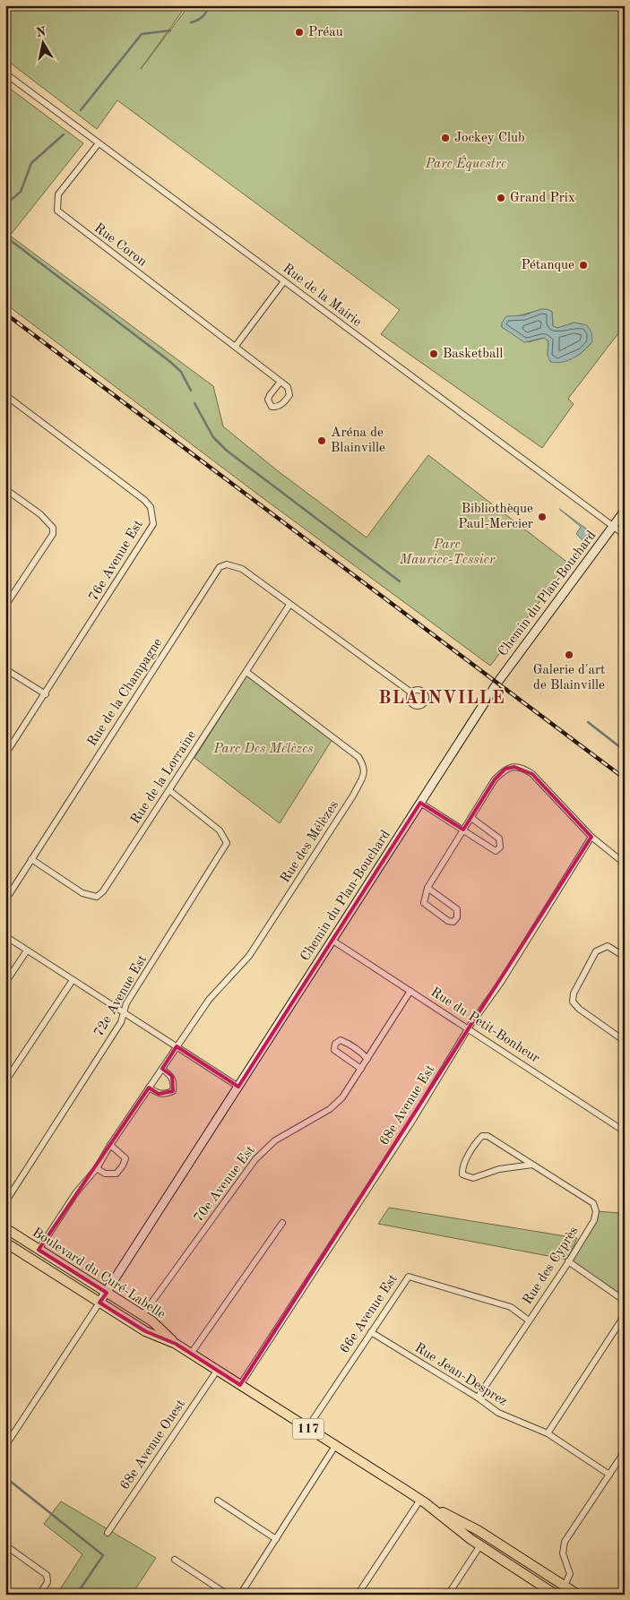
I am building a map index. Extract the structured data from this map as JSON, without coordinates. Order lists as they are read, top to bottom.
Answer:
{
  "streets": {
    "main road": ["Boulevard du Curé-Labelle", "117"],
    "street": [
      "Rue Coron",
      "Rue de la Mairie",
      "76e Avenue Est",
      "Chemin du Plan-Bouchard",
      "Rue de la Champagne",
      "Rue de la Lorraine",
      "Rue des Mélèzes",
      "72e Avenue Est",
      "Rue du Petit-Bonheur",
      "68e Avenue Est",
      "70e Avenue Est",
      "Rue des Cyprès",
      "66e Avenue Est",
      "Rue Jean-Desprez",
      "68e Avenue Ouest"
    ]
  },
  "crossings": [
    ["Rue Coron", "Rue de la Mairie"],
    ["Rue de la Mairie", "Chemin du Plan-Bouchard"],
    ["Chemin du Plan-Bouchard", "Rue du Petit-Bonheur"],
    ["Chemin du Plan-Bouchard", "Boulevard du Curé-Labelle"],
    ["Rue de la Champagne", "Rue de la Lorraine"],
    ["Rue de la Lorraine", "Rue des Mélèzes"],
    ["Rue de la Lorraine", "72e Avenue Est"],
    ["Rue des Mélèzes", "Boulevard du Curé-Labelle"],
    ["Rue du Petit-Bonheur", "68e Avenue Est"],
    ["Rue du Petit-Bonheur", "70e Avenue Est"],
    ["68e Avenue Est", "Boulevard du Curé-Labelle"],
    ["70e Avenue Est", "Boulevard du Curé-Labelle"],
    ["Rue des Cyprès", "66e Avenue Est"],
    ["Rue des Cyprès", "Rue Jean-Desprez"],
    ["Boulevard du Curé-Labelle", "66e Avenue Est"],
    ["Boulevard du Curé-Labelle", "68e Avenue Ouest"],
    ["66e Avenue Est", "Rue Jean-Desprez"]
  ],
  "districts": ["BLAINVILLE"],
  "parks": ["Parc Équestre", "Parc Maurice-Tessier", "Parc Des Mélèzes"],
  "places": [
    "Préau",
    "Jockey Club",
    "Grand Prix",
    "Pétanque",
    "Basketball",
    "Aréna de Blainville",
    "Bibliothèque Paul-Mercier",
    "Galerie d'art de Blainville"
  ],
  "north": "top"
}
